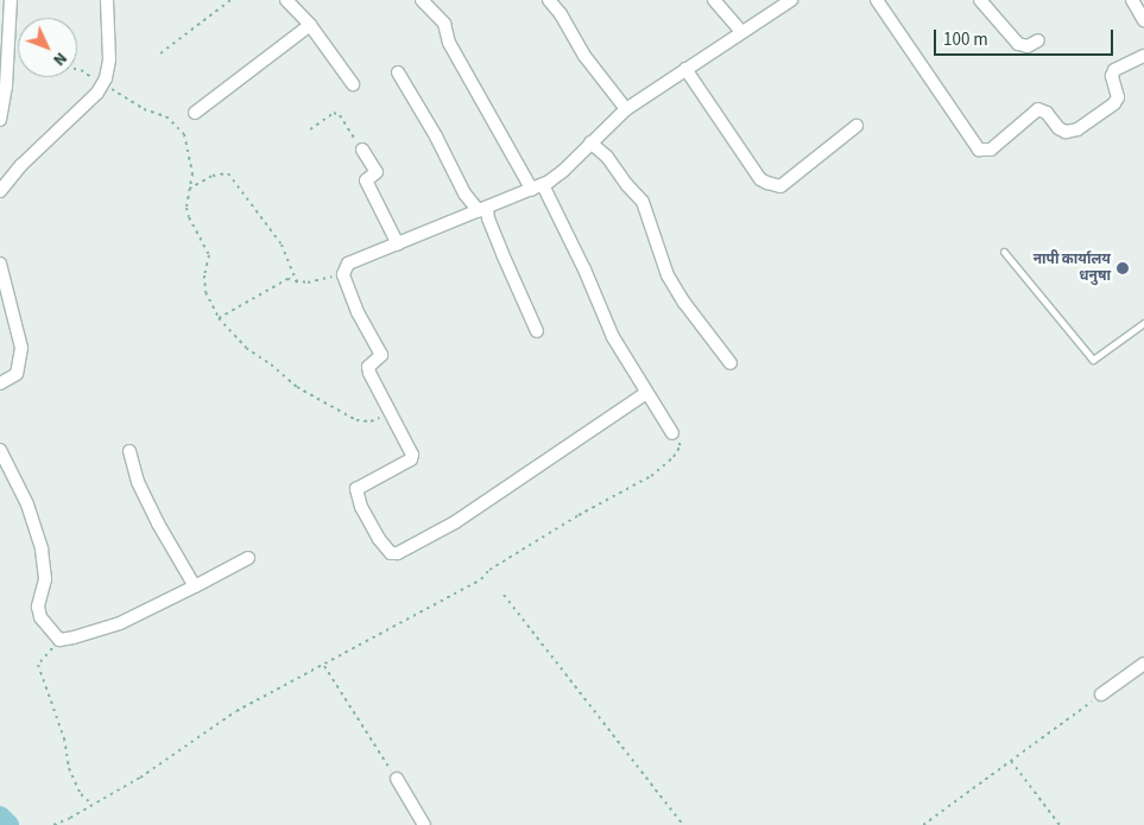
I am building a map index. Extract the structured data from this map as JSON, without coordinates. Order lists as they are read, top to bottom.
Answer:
{
  "places": ["नापी कार्यालय धनुषा"],
  "scale_bar": "100 m",
  "north": "bottom right"
}
